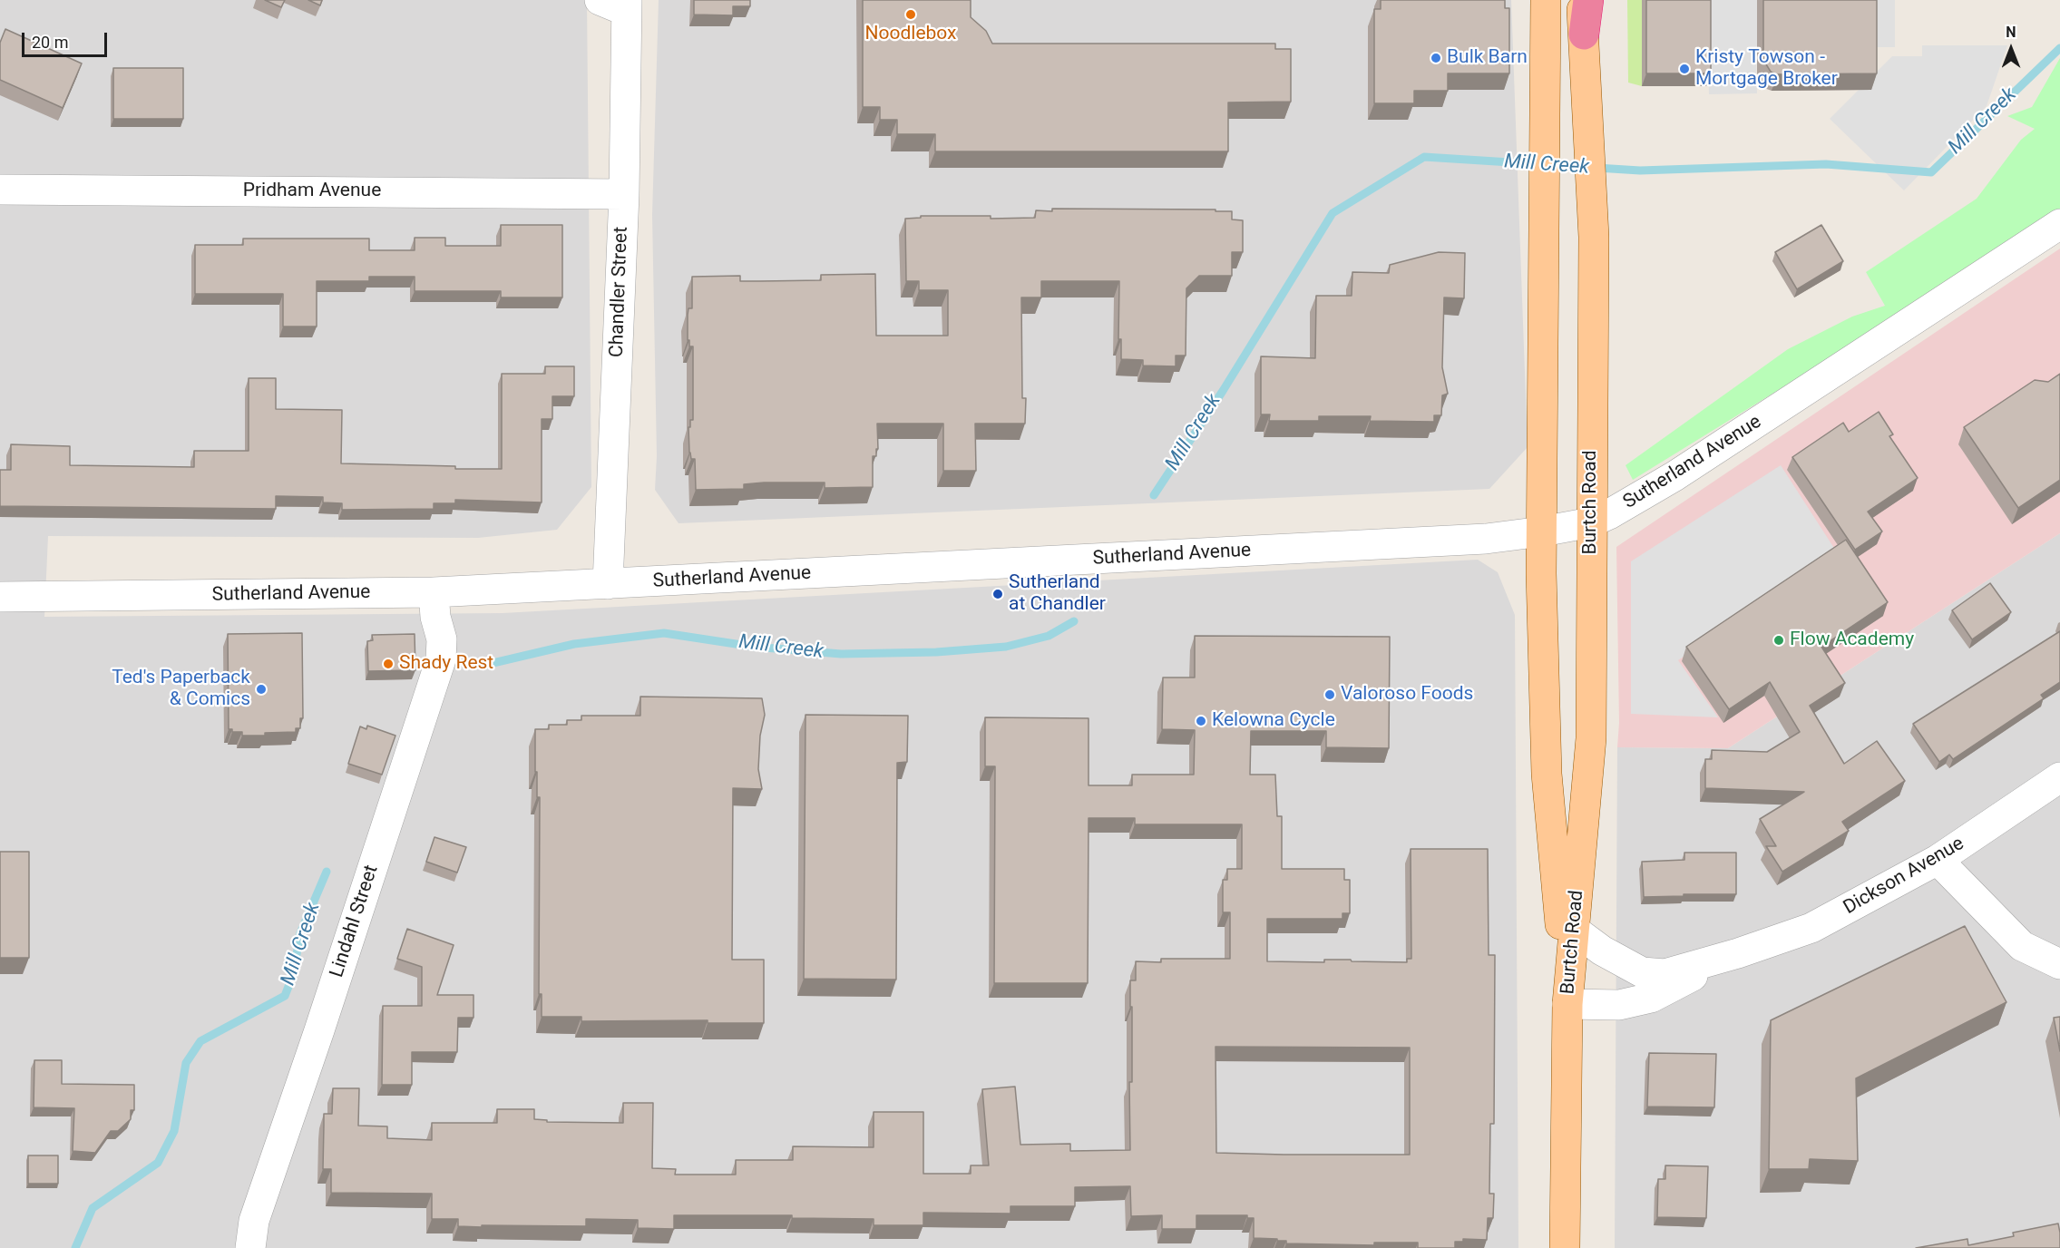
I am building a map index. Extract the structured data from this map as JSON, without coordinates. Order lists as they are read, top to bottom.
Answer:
{
  "streets": {
    "main road": ["Burtch Road"],
    "street": [
      "Pridham Avenue",
      "Chandler Street",
      "Sutherland Avenue",
      "Dickson Avenue",
      "Lindahl Street"
    ]
  },
  "crossings": [
    ["Pridham Avenue", "Chandler Street"],
    ["Chandler Street", "Sutherland Avenue"],
    ["Sutherland Avenue", "Burtch Road"],
    ["Sutherland Avenue", "Lindahl Street"],
    ["Burtch Road", "Dickson Avenue"]
  ],
  "water": ["Mill Creek"],
  "places": [
    "Noodlebox",
    "Bulk Barn",
    "Kristy Towson - Mortgage Broker",
    "Sutherland at Chandler",
    "Flow Academy",
    "Shady Rest",
    "Ted's Paperback & Comics",
    "Valoroso Foods",
    "Kelowna Cycle"
  ],
  "scale_bar": "20 m",
  "north": "top"
}
